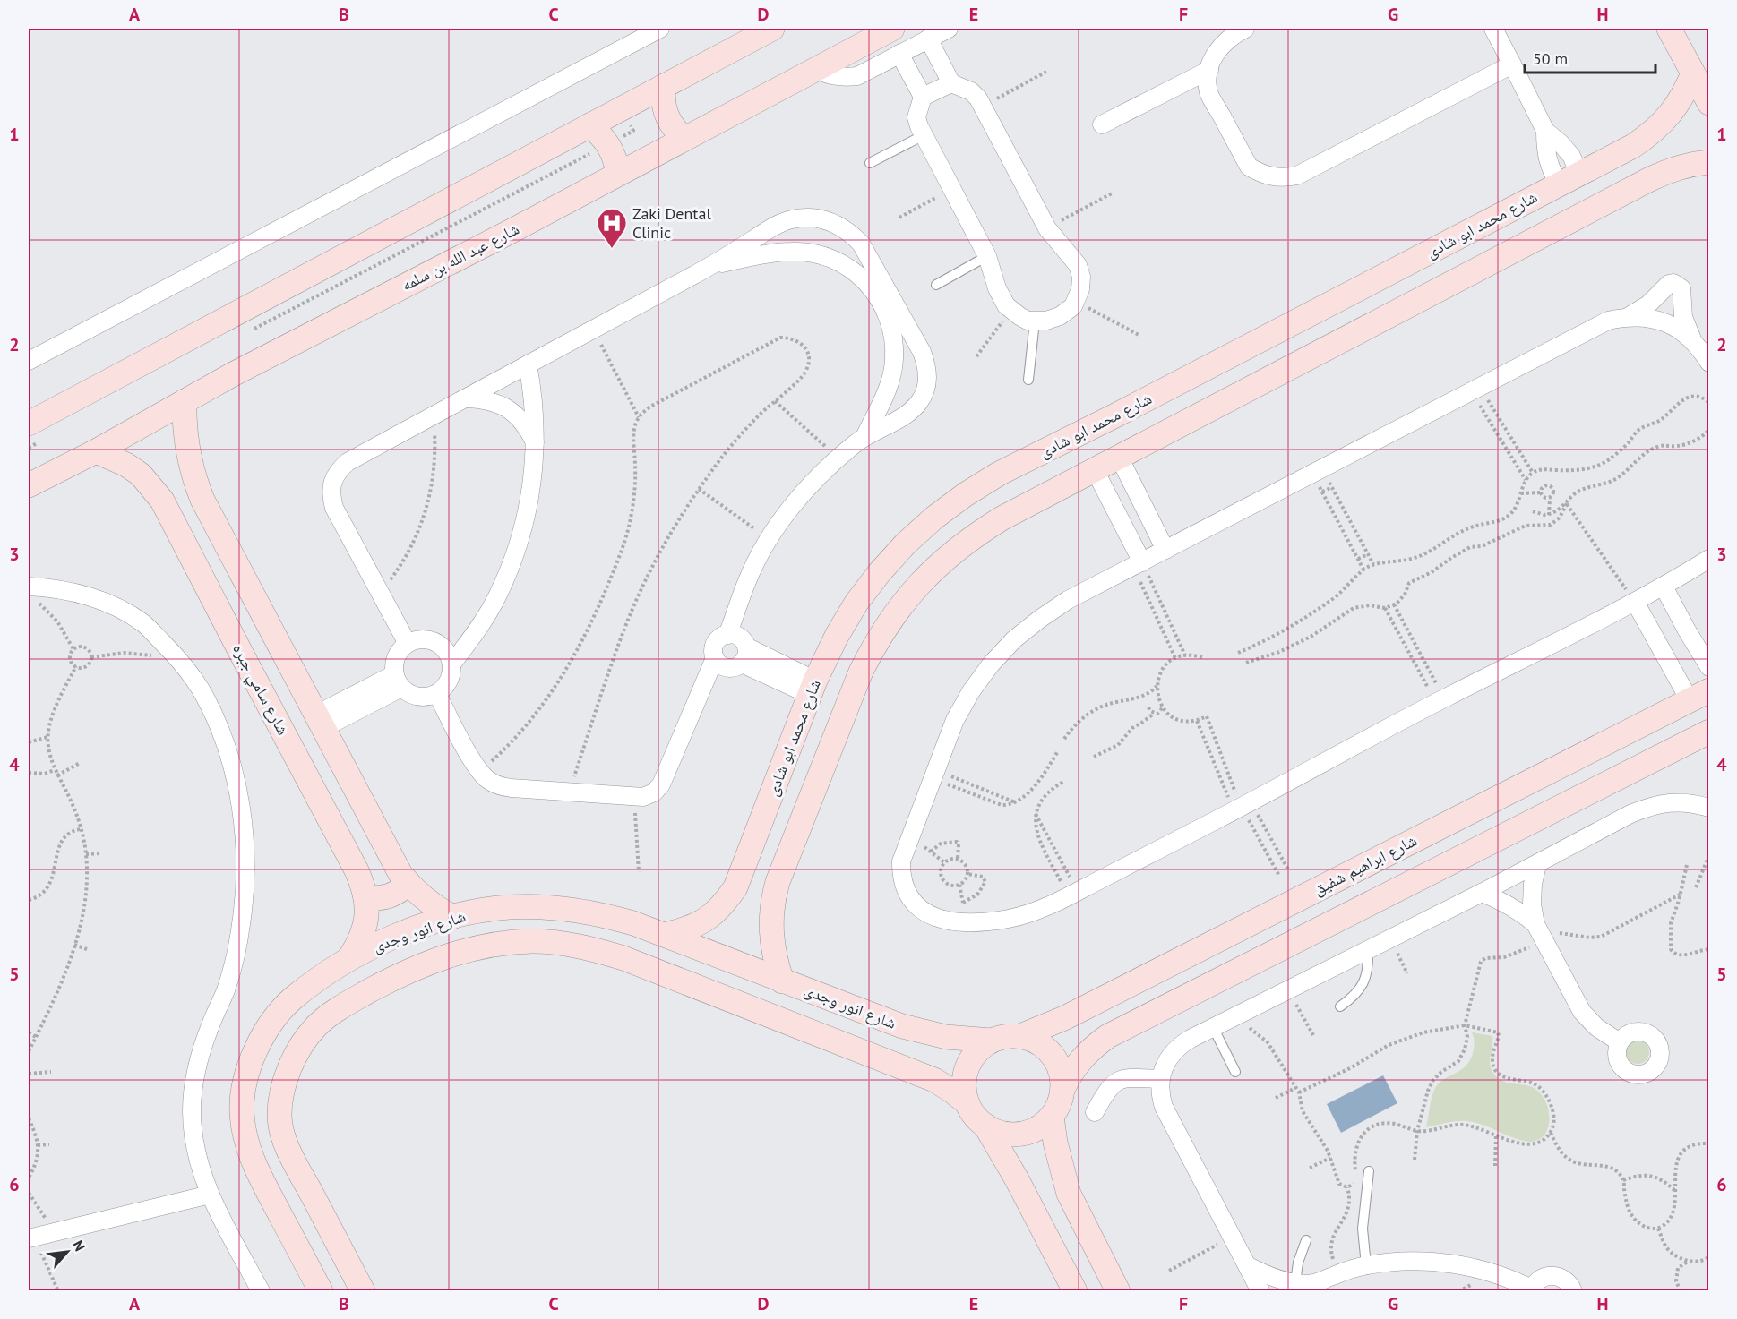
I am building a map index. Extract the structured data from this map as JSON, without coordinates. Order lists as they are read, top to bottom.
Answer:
{
  "streets": {
    "street": [
      "شارع محمد ابو شادى",
      "شارع عبد الله بن سلمه",
      "شارع سامي جبره",
      "شارع ابراهيم شفيق",
      "شارع انور وجدى"
    ]
  },
  "crossings": [
    ["شارع محمد ابو شادى", "شارع انور وجدى"],
    ["شارع عبد الله بن سلمه", "شارع سامي جبره"],
    ["شارع سامي جبره", "شارع انور وجدى"],
    ["شارع ابراهيم شفيق", "شارع انور وجدى"]
  ],
  "places": {
    "hospital": ["Zaki Dental Clinic"]
  },
  "scale_bar": "50 m",
  "north": "top right",
  "grid": {
    "columns": [
      "A",
      "B",
      "C",
      "D",
      "E",
      "F",
      "G",
      "H"
    ],
    "rows": [
      "1",
      "2",
      "3",
      "4",
      "5",
      "6"
    ]
  }
}
